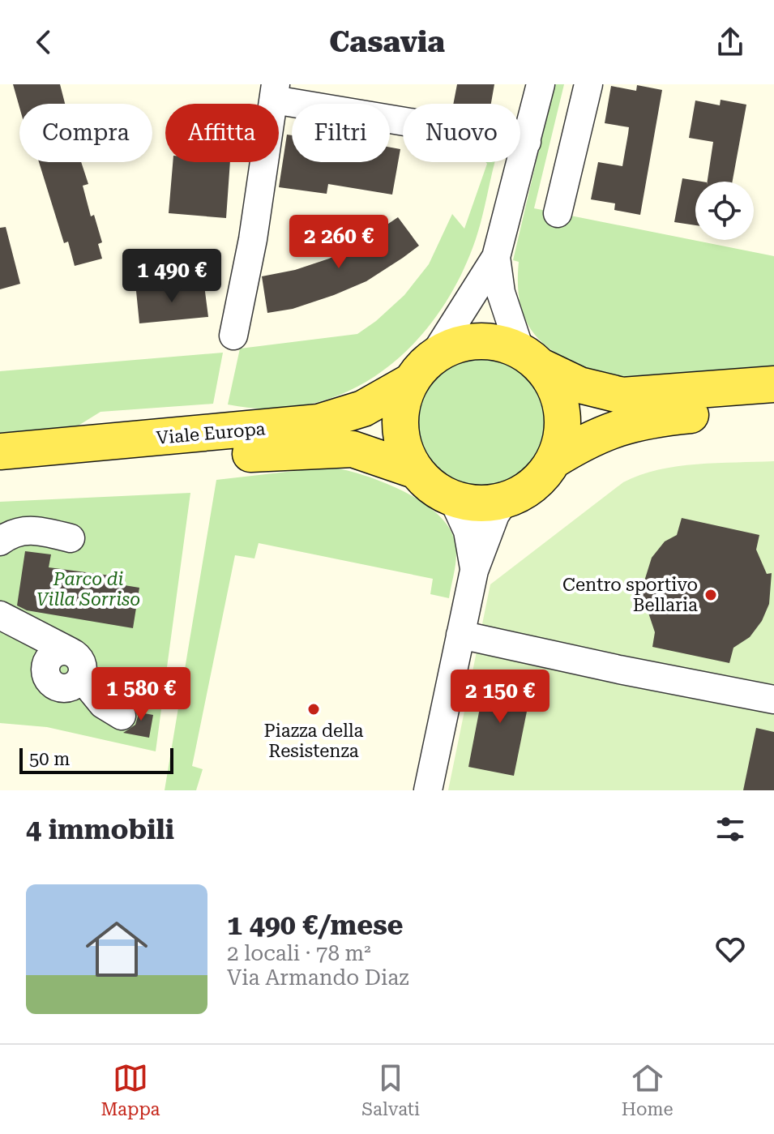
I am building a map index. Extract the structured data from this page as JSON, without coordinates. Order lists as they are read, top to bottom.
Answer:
{
  "streets": {
    "main road": ["Viale Europa"]
  },
  "parks": ["Parco di Villa Sorriso"],
  "places": ["Centro sportivo Bellaria", "Piazza della Resistenza"],
  "scale_bar": "50 m",
  "page": {
    "header": "Casavia",
    "chip": [
      "Compra",
      "Affitta",
      "Filtri",
      "Nuovo"
    ],
    "price": [
      "2 260 €",
      "1 490 €",
      "1 580 €",
      "2 150 €"
    ],
    "scale": "50 m",
    "heading": "4 immobili",
    "list": [
      {
        "name": "1 490 €/mese",
        "note": "2 locali · 78 m² · Via Armando Diaz"
      }
    ],
    "tabs": ["Mappa", "Salvati", "Home"]
  }
}
